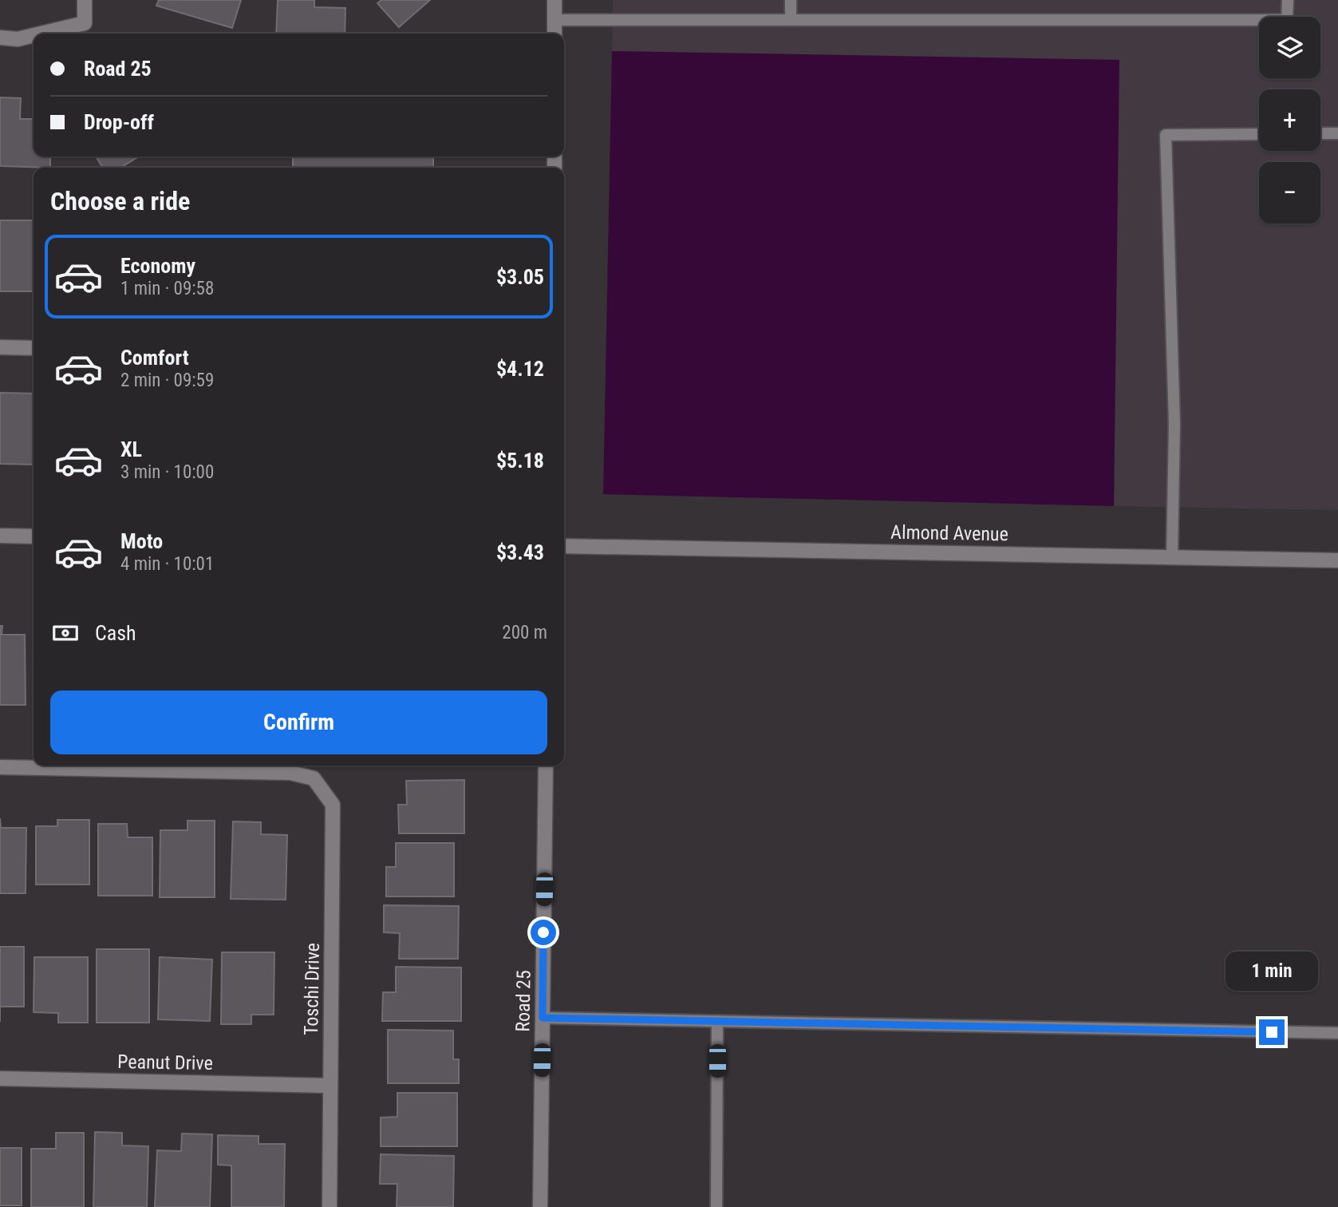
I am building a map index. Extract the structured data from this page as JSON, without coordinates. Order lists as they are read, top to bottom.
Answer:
{
  "streets": {
    "street": [
      "Almond Avenue",
      "Toschi Drive",
      "Road 25",
      "Peanut Drive"
    ]
  },
  "crossings": [
    ["Toschi Drive", "Peanut Drive"]
  ],
  "page": {
    "map_buttons": ["+", "−"],
    "banner": ["Road 25", "Drop-off"],
    "heading": "Choose a ride",
    "list": [
      {
        "name": "Economy",
        "note": "1 min · 09:58",
        "value": "$3.05"
      },
      {
        "name": "Comfort",
        "note": "2 min · 09:59",
        "value": "$4.12"
      },
      {
        "name": "XL",
        "note": "3 min · 10:00",
        "value": "$5.18"
      },
      {
        "name": "Moto",
        "note": "4 min · 10:01",
        "value": "$3.43"
      }
    ],
    "pay": ["Cash", "200 m"],
    "buttons": "Confirm",
    "bubble": "1 min"
  }
}
